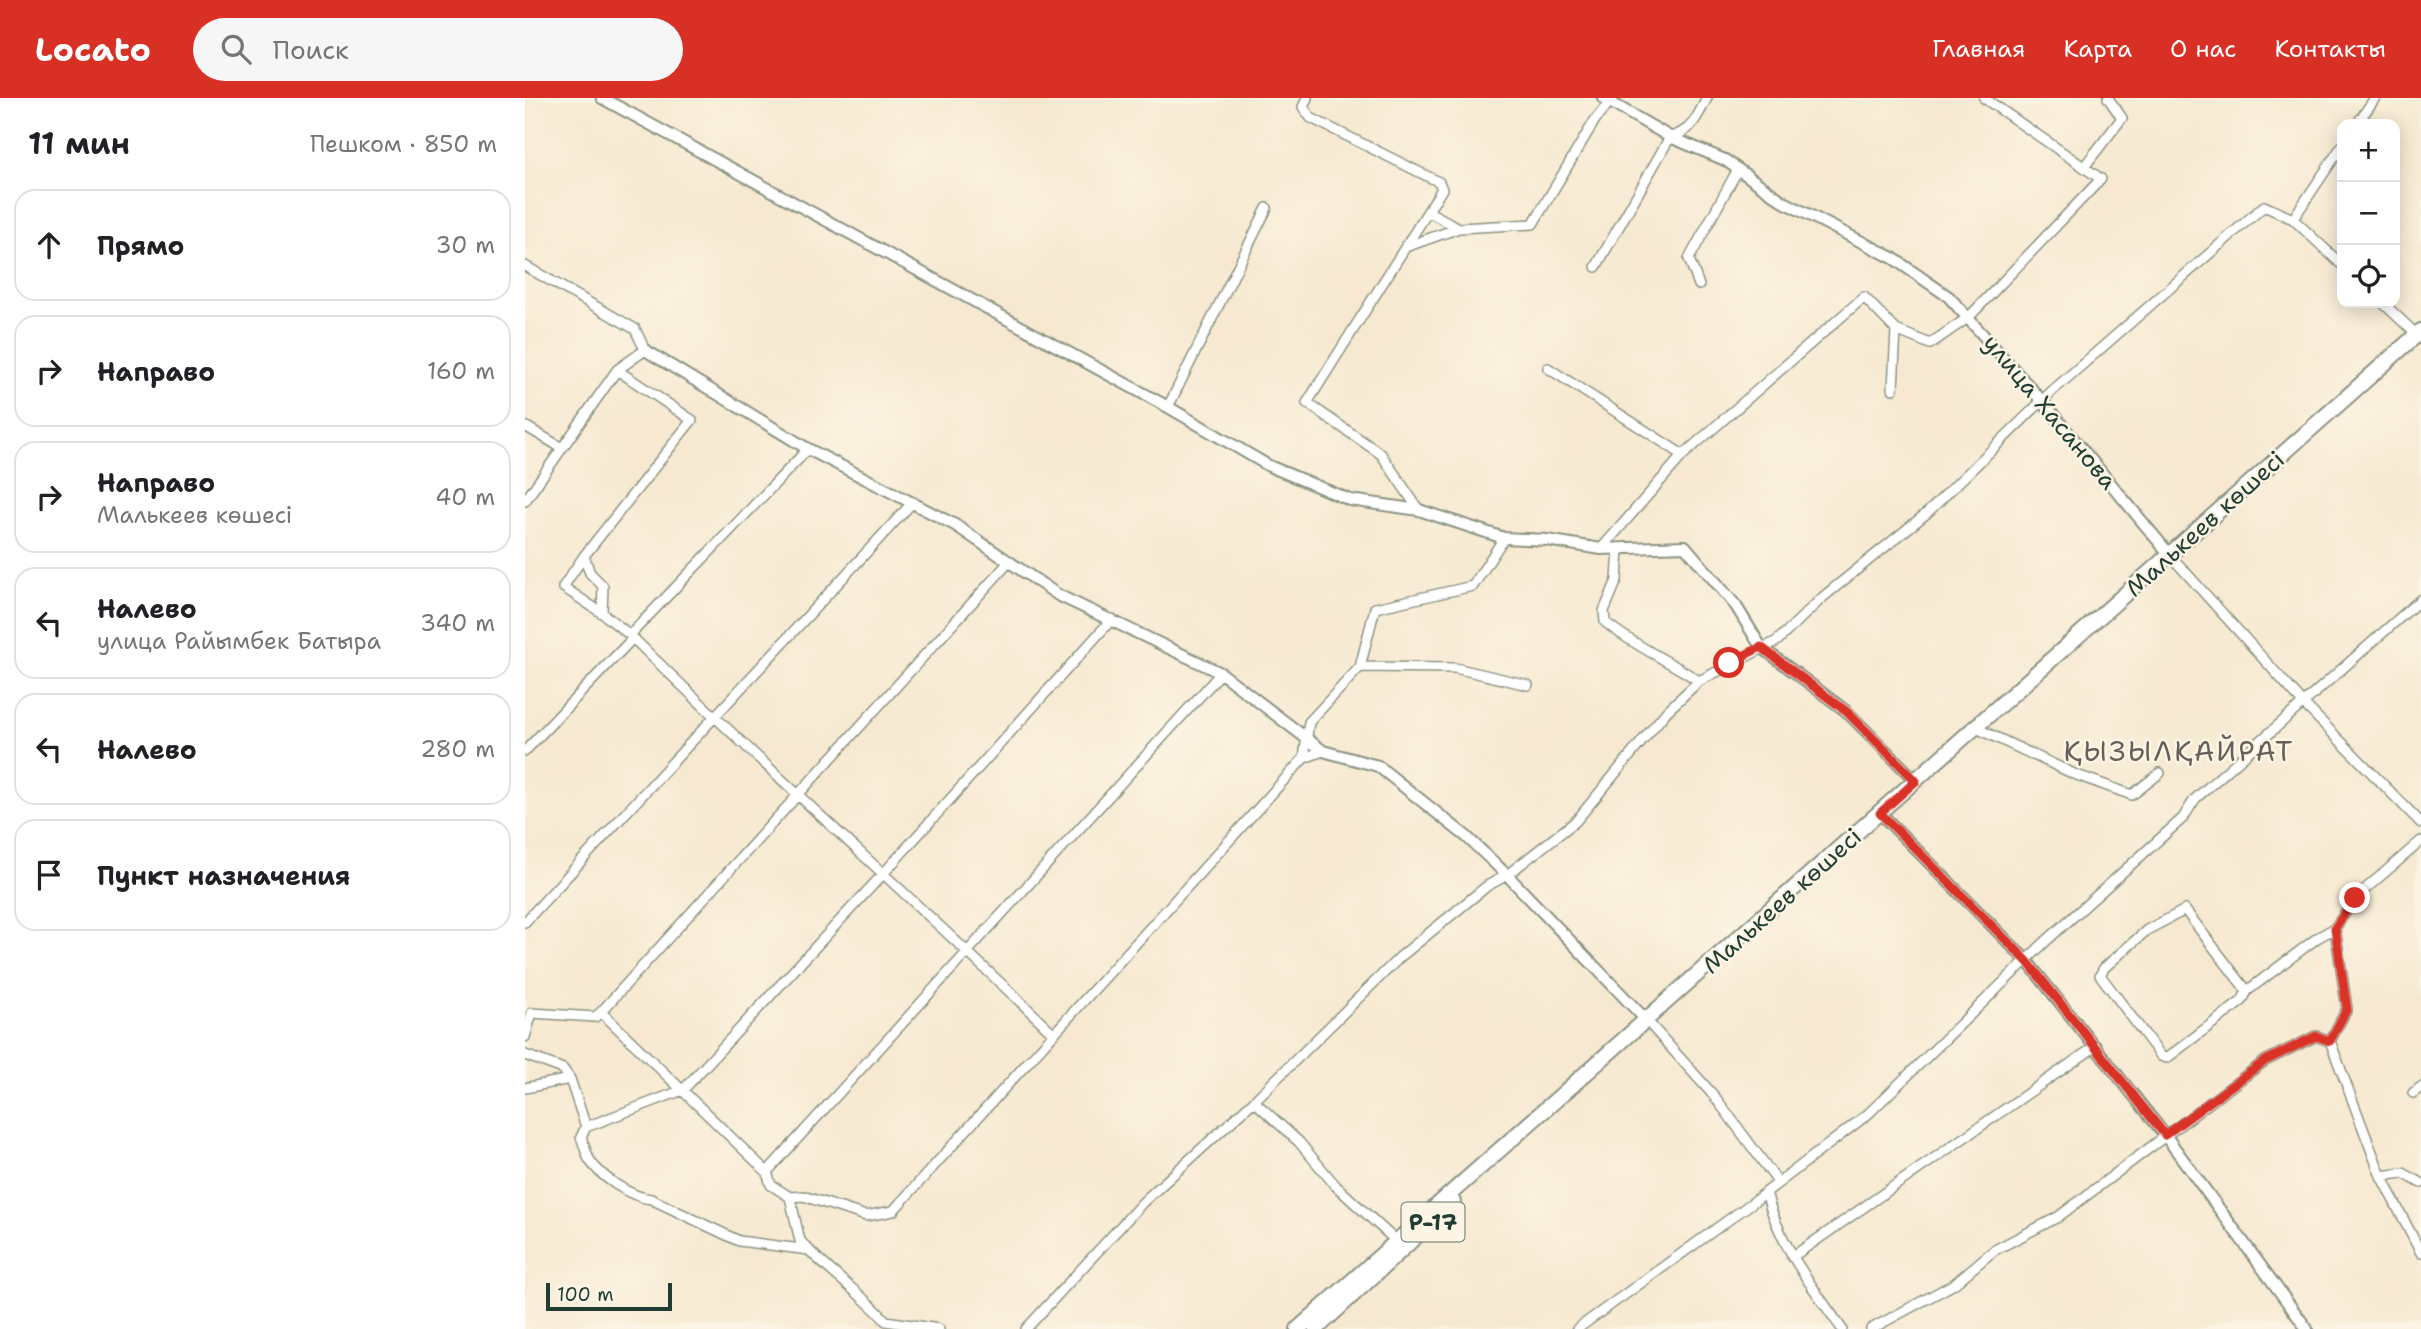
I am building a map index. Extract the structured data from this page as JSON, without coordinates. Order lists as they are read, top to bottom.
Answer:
{
  "streets": {
    "main road": ["Малькеев көшесі", "P-17"],
    "street": ["улица Хасанова"]
  },
  "crossings": [
    ["улица Хасанова", "Малькеев көшесі"],
    ["Малькеев көшесі", "P-17"]
  ],
  "districts": ["ҚЫЗЫЛҚАЙРАТ"],
  "scale_bar": "100 m",
  "page": {
    "header": "Locato",
    "search": "Поиск",
    "nav": [
      "Главная",
      "Карта",
      "О нас",
      "Контакты"
    ],
    "heading": ["11 мин", "Пешком · 850 m"],
    "map_buttons": ["+", "−"],
    "list": [
      ["Прямо", "30 m"],
      ["Направо", "160 m"],
      ["Направо", "Малькеев көшесі", "40 m"],
      ["Налево", "улица Райымбек Батыра", "340 m"],
      ["Налево", "280 m"],
      "Пункт назначения"
    ],
    "scale": "100 m"
  }
}
